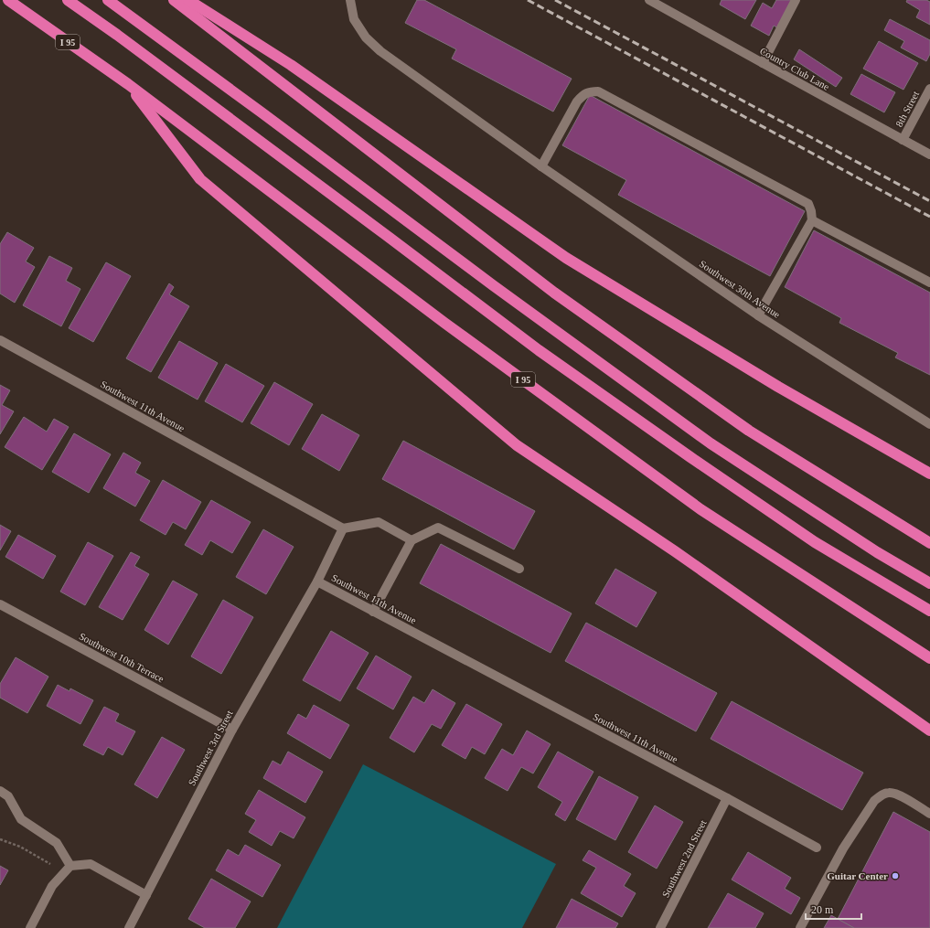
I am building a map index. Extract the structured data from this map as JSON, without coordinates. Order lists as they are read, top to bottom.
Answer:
{
  "streets": {
    "highway": ["I 95"],
    "street": [
      "Country Club Lane",
      "8th Street",
      "Southwest 30th Avenue",
      "Southwest 11th Avenue",
      "Southwest 10th Terrace",
      "Southwest 3rd Street",
      "Southwest 2nd Street"
    ]
  },
  "crossings": [
    ["Country Club Lane", "8th Street"],
    ["Southwest 11th Avenue", "Southwest 3rd Street"],
    ["Southwest 11th Avenue", "Southwest 2nd Street"],
    ["Southwest 10th Terrace", "Southwest 3rd Street"]
  ],
  "places": ["Guitar Center"],
  "scale_bar": "20 m"
}
